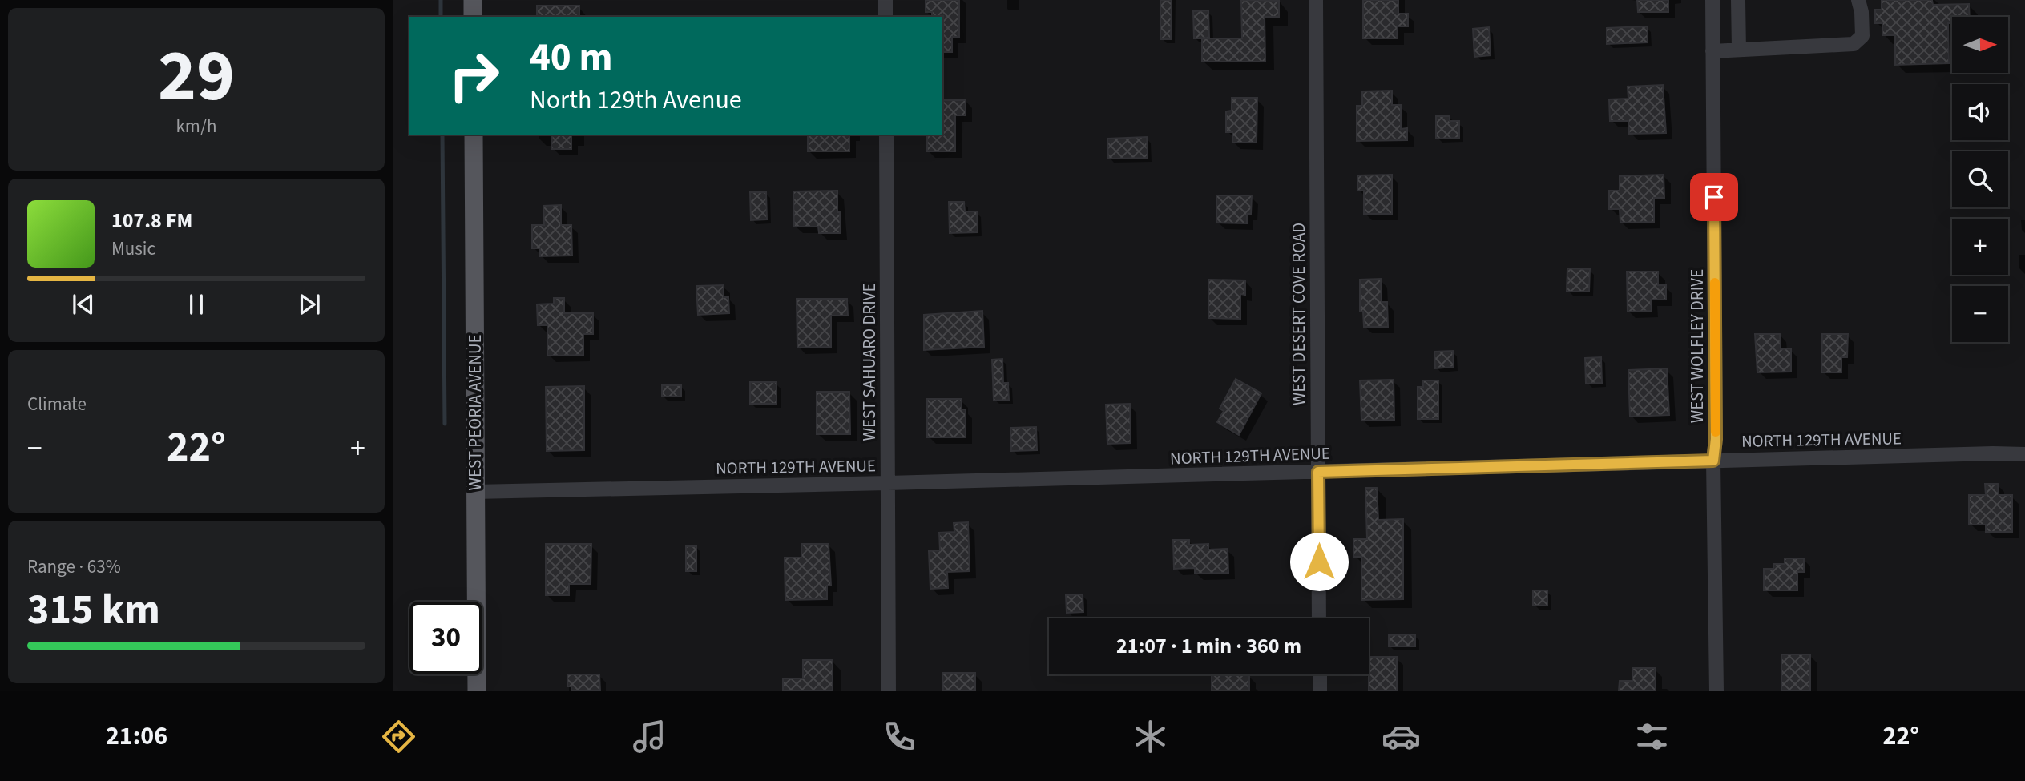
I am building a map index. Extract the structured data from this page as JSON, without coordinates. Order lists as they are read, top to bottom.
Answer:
{
  "streets": {
    "main road": ["WEST PEORIA AVENUE"],
    "street": [
      "WEST DESERT COVE ROAD",
      "WEST WOLFLEY DRIVE",
      "WEST SAHUARO DRIVE",
      "NORTH 129TH AVENUE"
    ]
  },
  "crossings": [
    ["WEST DESERT COVE ROAD", "NORTH 129TH AVENUE"],
    ["WEST WOLFLEY DRIVE", "NORTH 129TH AVENUE"],
    ["WEST SAHUARO DRIVE", "NORTH 129TH AVENUE"],
    ["WEST PEORIA AVENUE", "NORTH 129TH AVENUE"]
  ],
  "north": "right",
  "page": {
    "tile": [
      ["29", "km/h"],
      "Climate",
      ["Range · 63%", "315 km"]
    ],
    "map_buttons": ["+", "−"],
    "turn": ["40 m", "North 129th Avenue"],
    "song": ["107.8 FM", "Music"],
    "heat": ["−", "22°", "+"],
    "limit": "30",
    "trip": "21:07 · 1 min · 360 m",
    "tabs": ["21:06", "22°"]
  }
}
